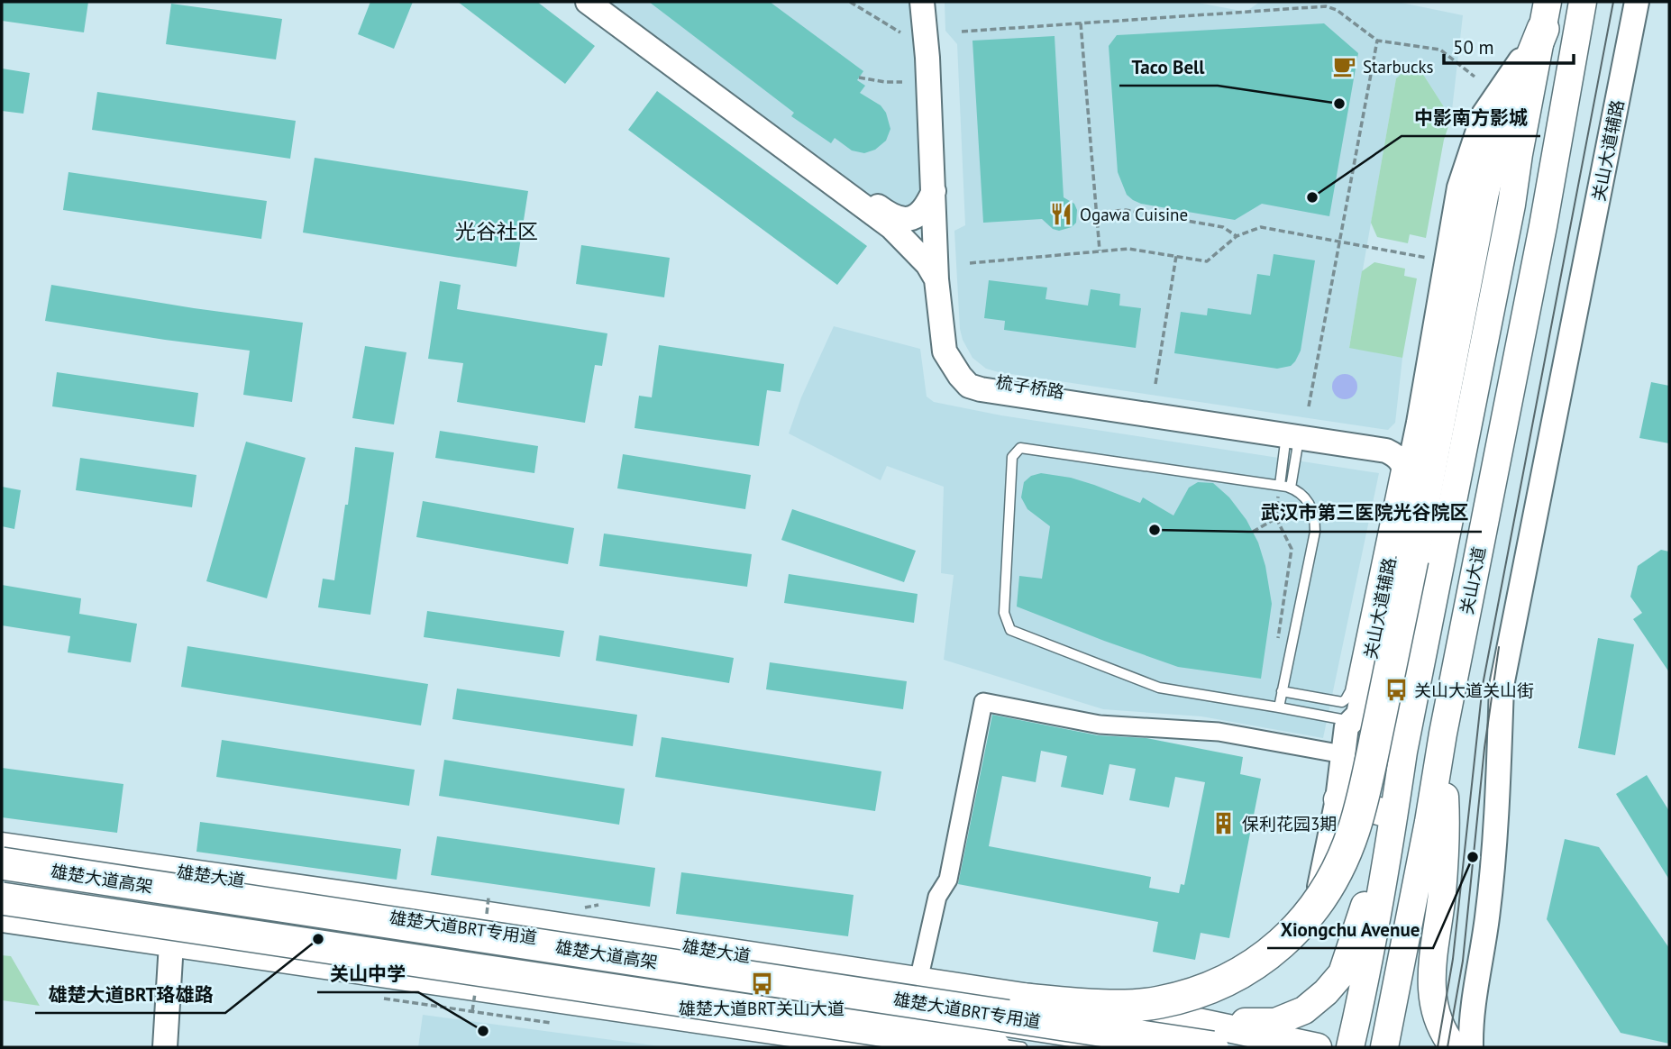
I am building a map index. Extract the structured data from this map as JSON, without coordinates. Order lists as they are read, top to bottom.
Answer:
{
  "streets": {
    "highway": ["雄楚大道高架"],
    "main road": ["关山大道", "雄楚大道"],
    "street": ["关山大道辅路", "梳子桥路"],
    "lane": ["雄楚大道BRT专用道"]
  },
  "crossings": [
    ["关山大道辅路", "梳子桥路"],
    ["关山大道辅路", "关山大道"],
    ["关山大道辅路", "雄楚大道"],
    ["雄楚大道", "雄楚大道高架"],
    ["雄楚大道高架", "雄楚大道BRT专用道"]
  ],
  "districts": ["光谷社区"],
  "places": {
    "cafe": ["Starbucks"],
    "other": [
      "Taco Bell",
      "中影南方影城",
      "武汉市第三医院光谷院区",
      "Xiongchu Avenue",
      "雄楚大道BRT珞雄路",
      "关山中学"
    ],
    "restaurant": ["Ogawa Cuisine"],
    "bus stop": ["关山大道关山街", "雄楚大道BRT关山大道"],
    "building": ["保利花园3期"]
  },
  "scale_bar": "50 m"
}
